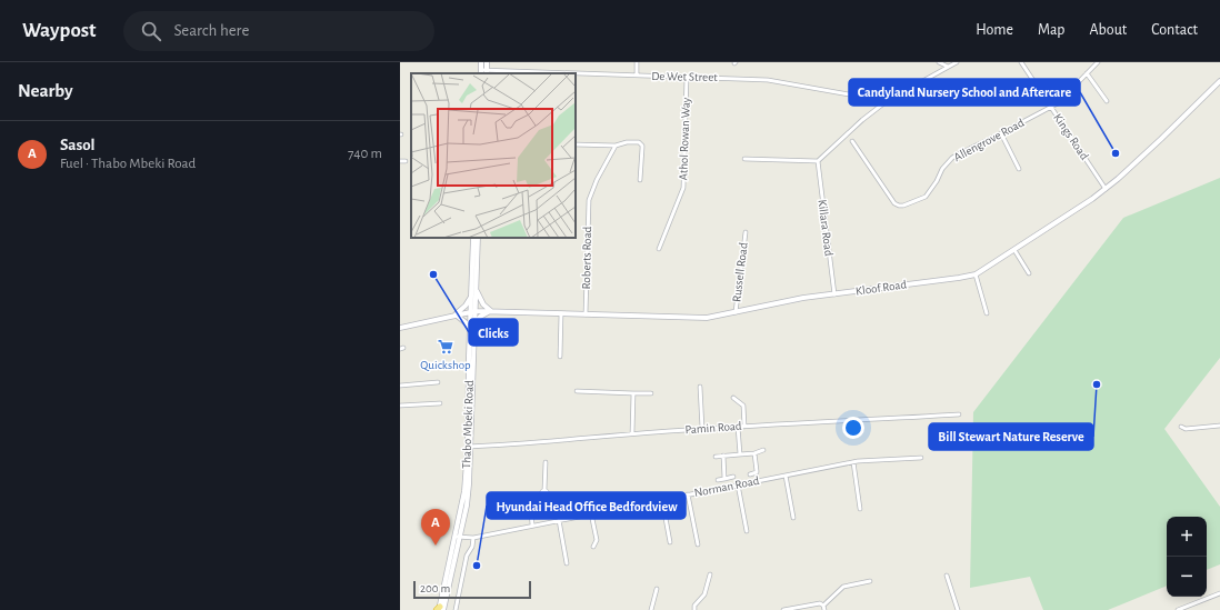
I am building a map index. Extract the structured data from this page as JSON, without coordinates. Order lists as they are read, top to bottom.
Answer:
{
  "streets": {
    "main road": ["Kloof Road", "Thabo Mbeki Road"],
    "street": [
      "De Wet Street",
      "Kings Road",
      "Athol Rowan Way",
      "Allengrove Road",
      "Killara Road",
      "Roberts Road",
      "Russell Road",
      "Pamin Road",
      "Norman Road"
    ]
  },
  "crossings": [
    ["De Wet Street", "Athol Rowan Way"],
    ["Kings Road", "Allengrove Road"],
    ["Kings Road", "Kloof Road"],
    ["Killara Road", "Kloof Road"],
    ["Roberts Road", "Kloof Road"],
    ["Russell Road", "Kloof Road"],
    ["Kloof Road", "Thabo Mbeki Road"],
    ["Thabo Mbeki Road", "Pamin Road"],
    ["Thabo Mbeki Road", "Norman Road"]
  ],
  "places": {
    "other": [
      "Candyland Nursery School and Aftercare",
      "Clicks",
      "Bill Stewart Nature Reserve",
      "Hyundai Head Office Bedfordview"
    ],
    "supermarket": ["Quickshop"]
  },
  "scale_bar": "200 m",
  "page": {
    "header": "Waypost",
    "search": "Search here",
    "nav": [
      "Home",
      "Map",
      "About",
      "Contact"
    ],
    "heading": "Nearby",
    "list": [
      {
        "mark": "A",
        "name": "Sasol",
        "note": "Fuel · Thabo Mbeki Road",
        "value": "740 m"
      }
    ],
    "pins": "A",
    "map_buttons": ["+", "−"],
    "scale": "200 m"
  }
}
